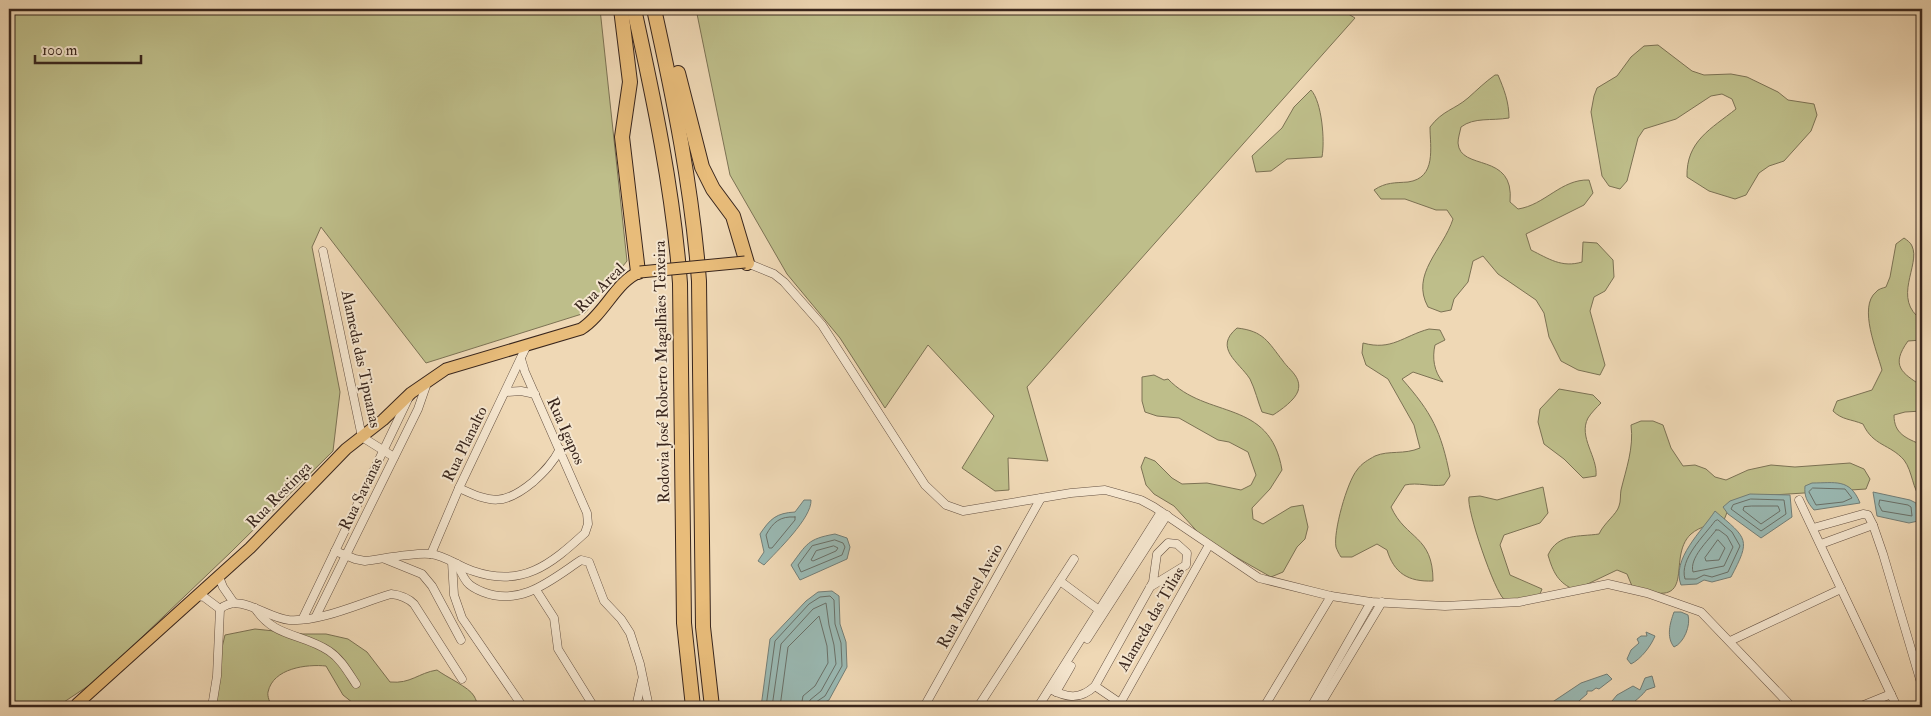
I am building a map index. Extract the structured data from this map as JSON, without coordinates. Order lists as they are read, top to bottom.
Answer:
{
  "streets": {
    "highway": ["Rodovia José Roberto Magalhães Teixeira"],
    "main road": ["Rua Areal", "Rua Restinga"],
    "street": [
      "Alameda das Tipuanas",
      "Rua Igapos",
      "Rua Planalto",
      "Rua Savanas",
      "Rua Manoel Aveio",
      "Alameda das Tilias"
    ]
  },
  "crossings": [
    ["Rua Areal", "Rua Planalto"],
    ["Rua Areal", "Rua Restinga"],
    ["Alameda das Tipuanas", "Rua Savanas"],
    ["Alameda das Tipuanas", "Rua Restinga"],
    ["Rua Igapos", "Rua Planalto"],
    ["Rua Planalto", "Rua Restinga"],
    ["Rua Savanas", "Rua Restinga"]
  ],
  "scale_bar": "100 m"
}
